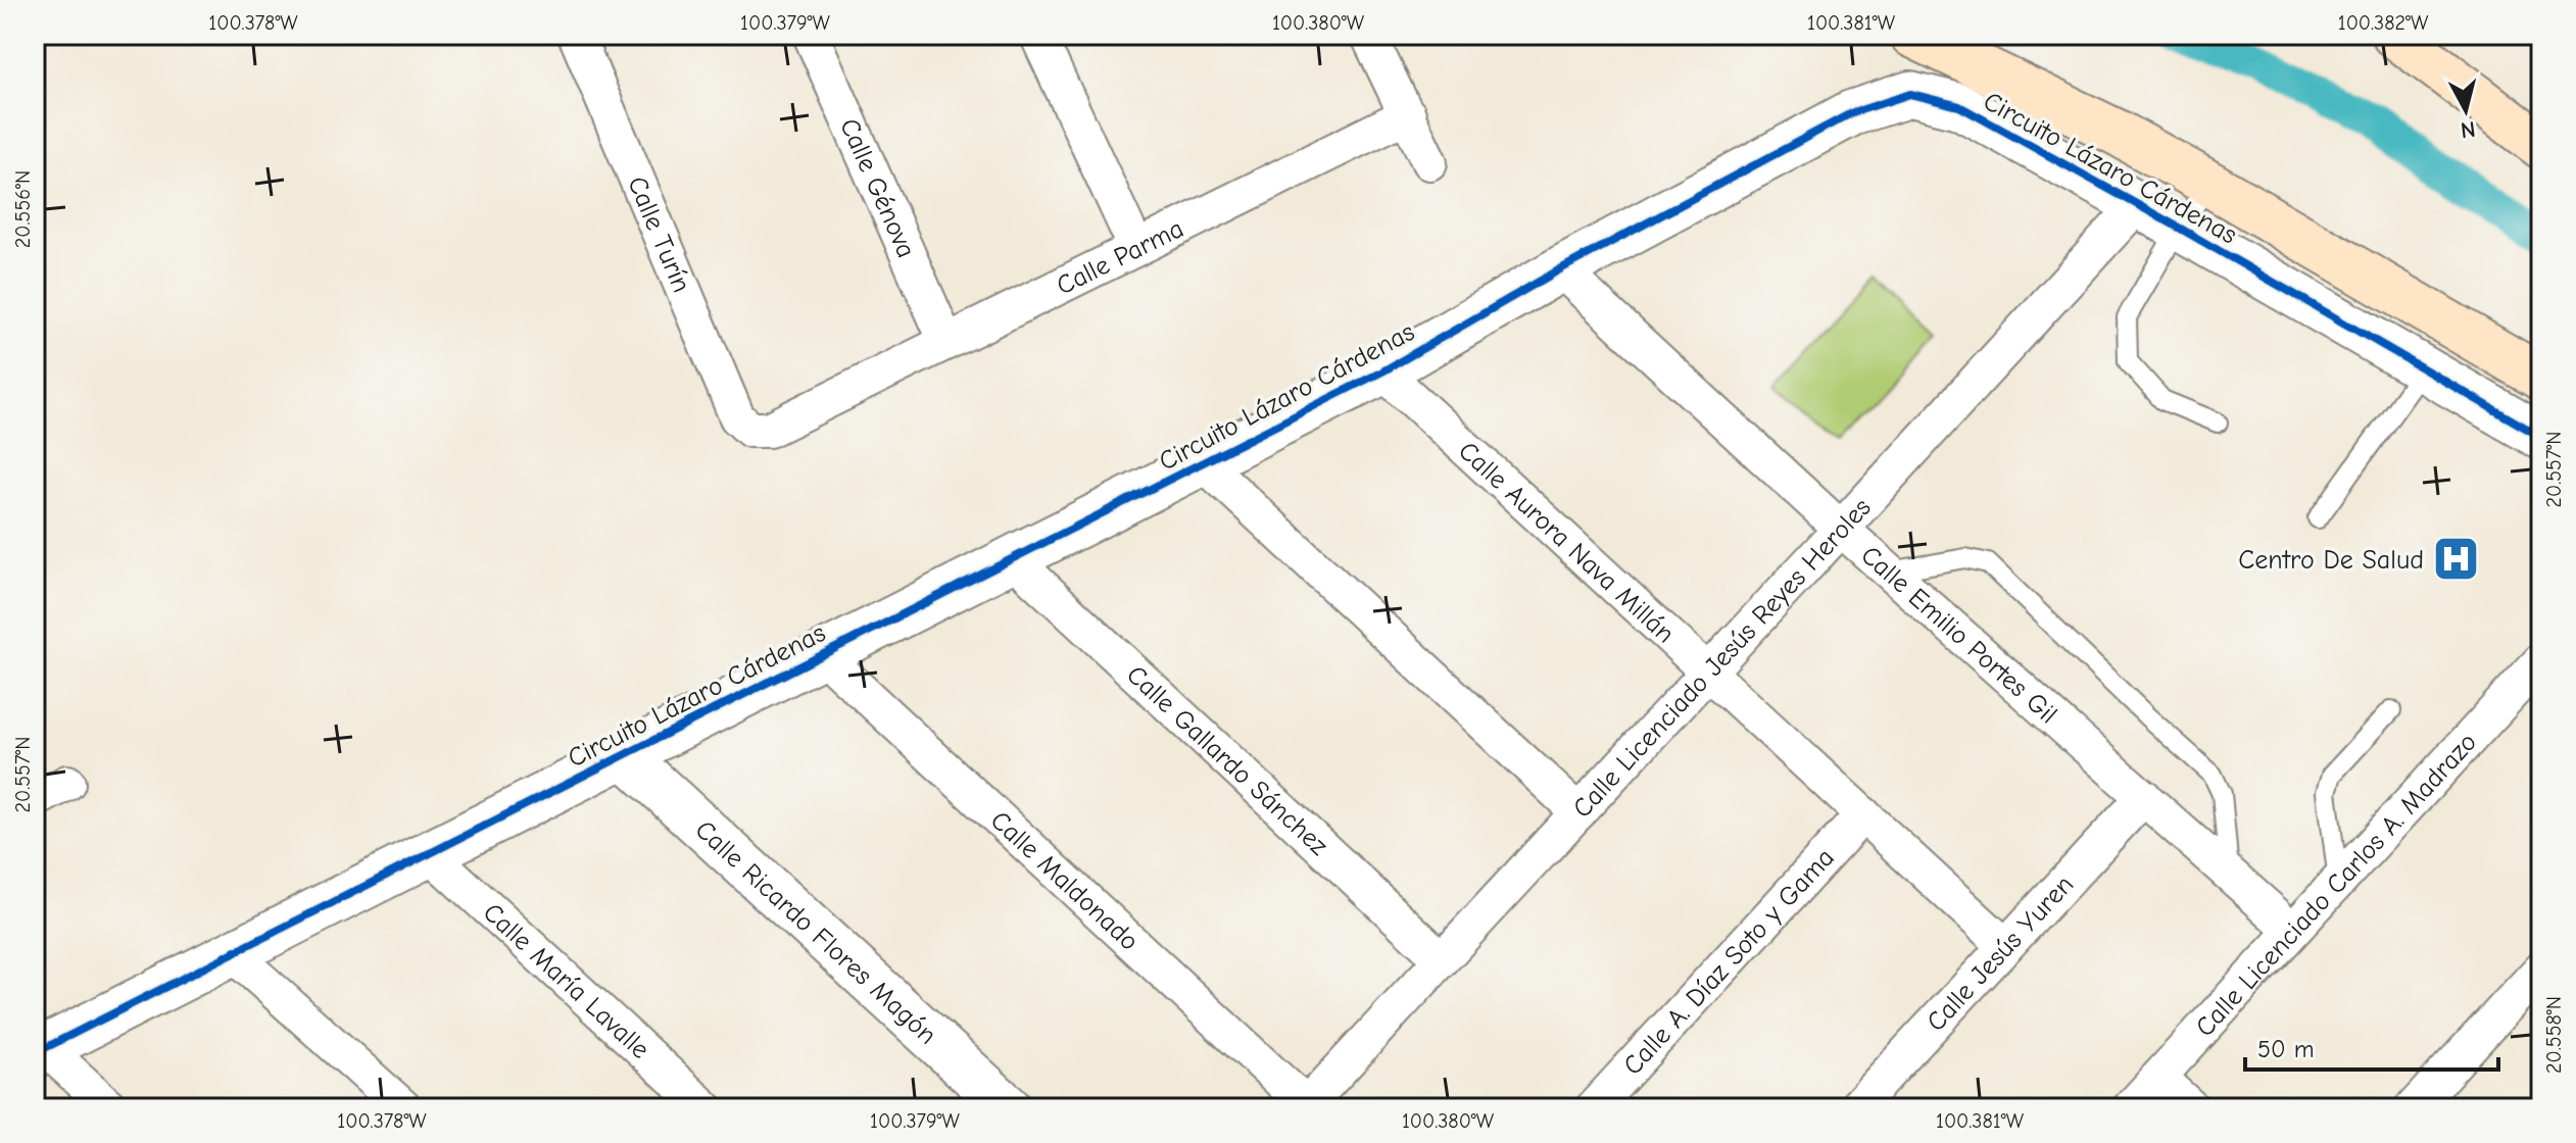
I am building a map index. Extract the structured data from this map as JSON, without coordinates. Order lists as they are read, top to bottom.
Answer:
{
  "streets": {
    "street": [
      "Circuito Lázaro Cárdenas",
      "Calle Génova",
      "Calle Turín",
      "Calle Parma",
      "Calle Aurora Nava Millán",
      "Calle Emilio Portes Gil",
      "Calle Licenciado Jesús Reyes Heroles",
      "Calle Gallardo Sánchez",
      "Calle Maldonado",
      "Calle Licenciado Carlos A. Madrazo",
      "Calle Ricardo Flores Magón",
      "Calle Jesús Yuren",
      "Calle A. Díaz Soto y Gama",
      "Calle María Lavalle"
    ]
  },
  "crossings": [
    ["Circuito Lázaro Cárdenas", "Calle Aurora Nava Millán"],
    ["Circuito Lázaro Cárdenas", "Calle Emilio Portes Gil"],
    ["Circuito Lázaro Cárdenas", "Calle Licenciado Jesús Reyes Heroles"],
    ["Circuito Lázaro Cárdenas", "Calle Gallardo Sánchez"],
    ["Circuito Lázaro Cárdenas", "Calle Maldonado"],
    ["Circuito Lázaro Cárdenas", "Calle Ricardo Flores Magón"],
    ["Circuito Lázaro Cárdenas", "Calle María Lavalle"],
    ["Calle Génova", "Calle Parma"],
    ["Calle Turín", "Calle Parma"],
    ["Calle Aurora Nava Millán", "Calle Licenciado Jesús Reyes Heroles"],
    ["Calle Aurora Nava Millán", "Calle Jesús Yuren"],
    ["Calle Aurora Nava Millán", "Calle A. Díaz Soto y Gama"],
    ["Calle Emilio Portes Gil", "Calle Licenciado Jesús Reyes Heroles"],
    ["Calle Emilio Portes Gil", "Calle Licenciado Carlos A. Madrazo"],
    ["Calle Emilio Portes Gil", "Calle Jesús Yuren"],
    ["Calle Licenciado Jesús Reyes Heroles", "Calle Gallardo Sánchez"],
    ["Calle Licenciado Jesús Reyes Heroles", "Calle Maldonado"]
  ],
  "places": {
    "hospital": ["Centro De Salud"]
  },
  "scale_bar": "50 m",
  "north": "bottom",
  "coordinates": [
    "100.378°W",
    "100.379°W",
    "100.380°W",
    "100.381°W",
    "100.382°W",
    "20.556°N",
    "20.557°N",
    "20.558°N"
  ]
}
